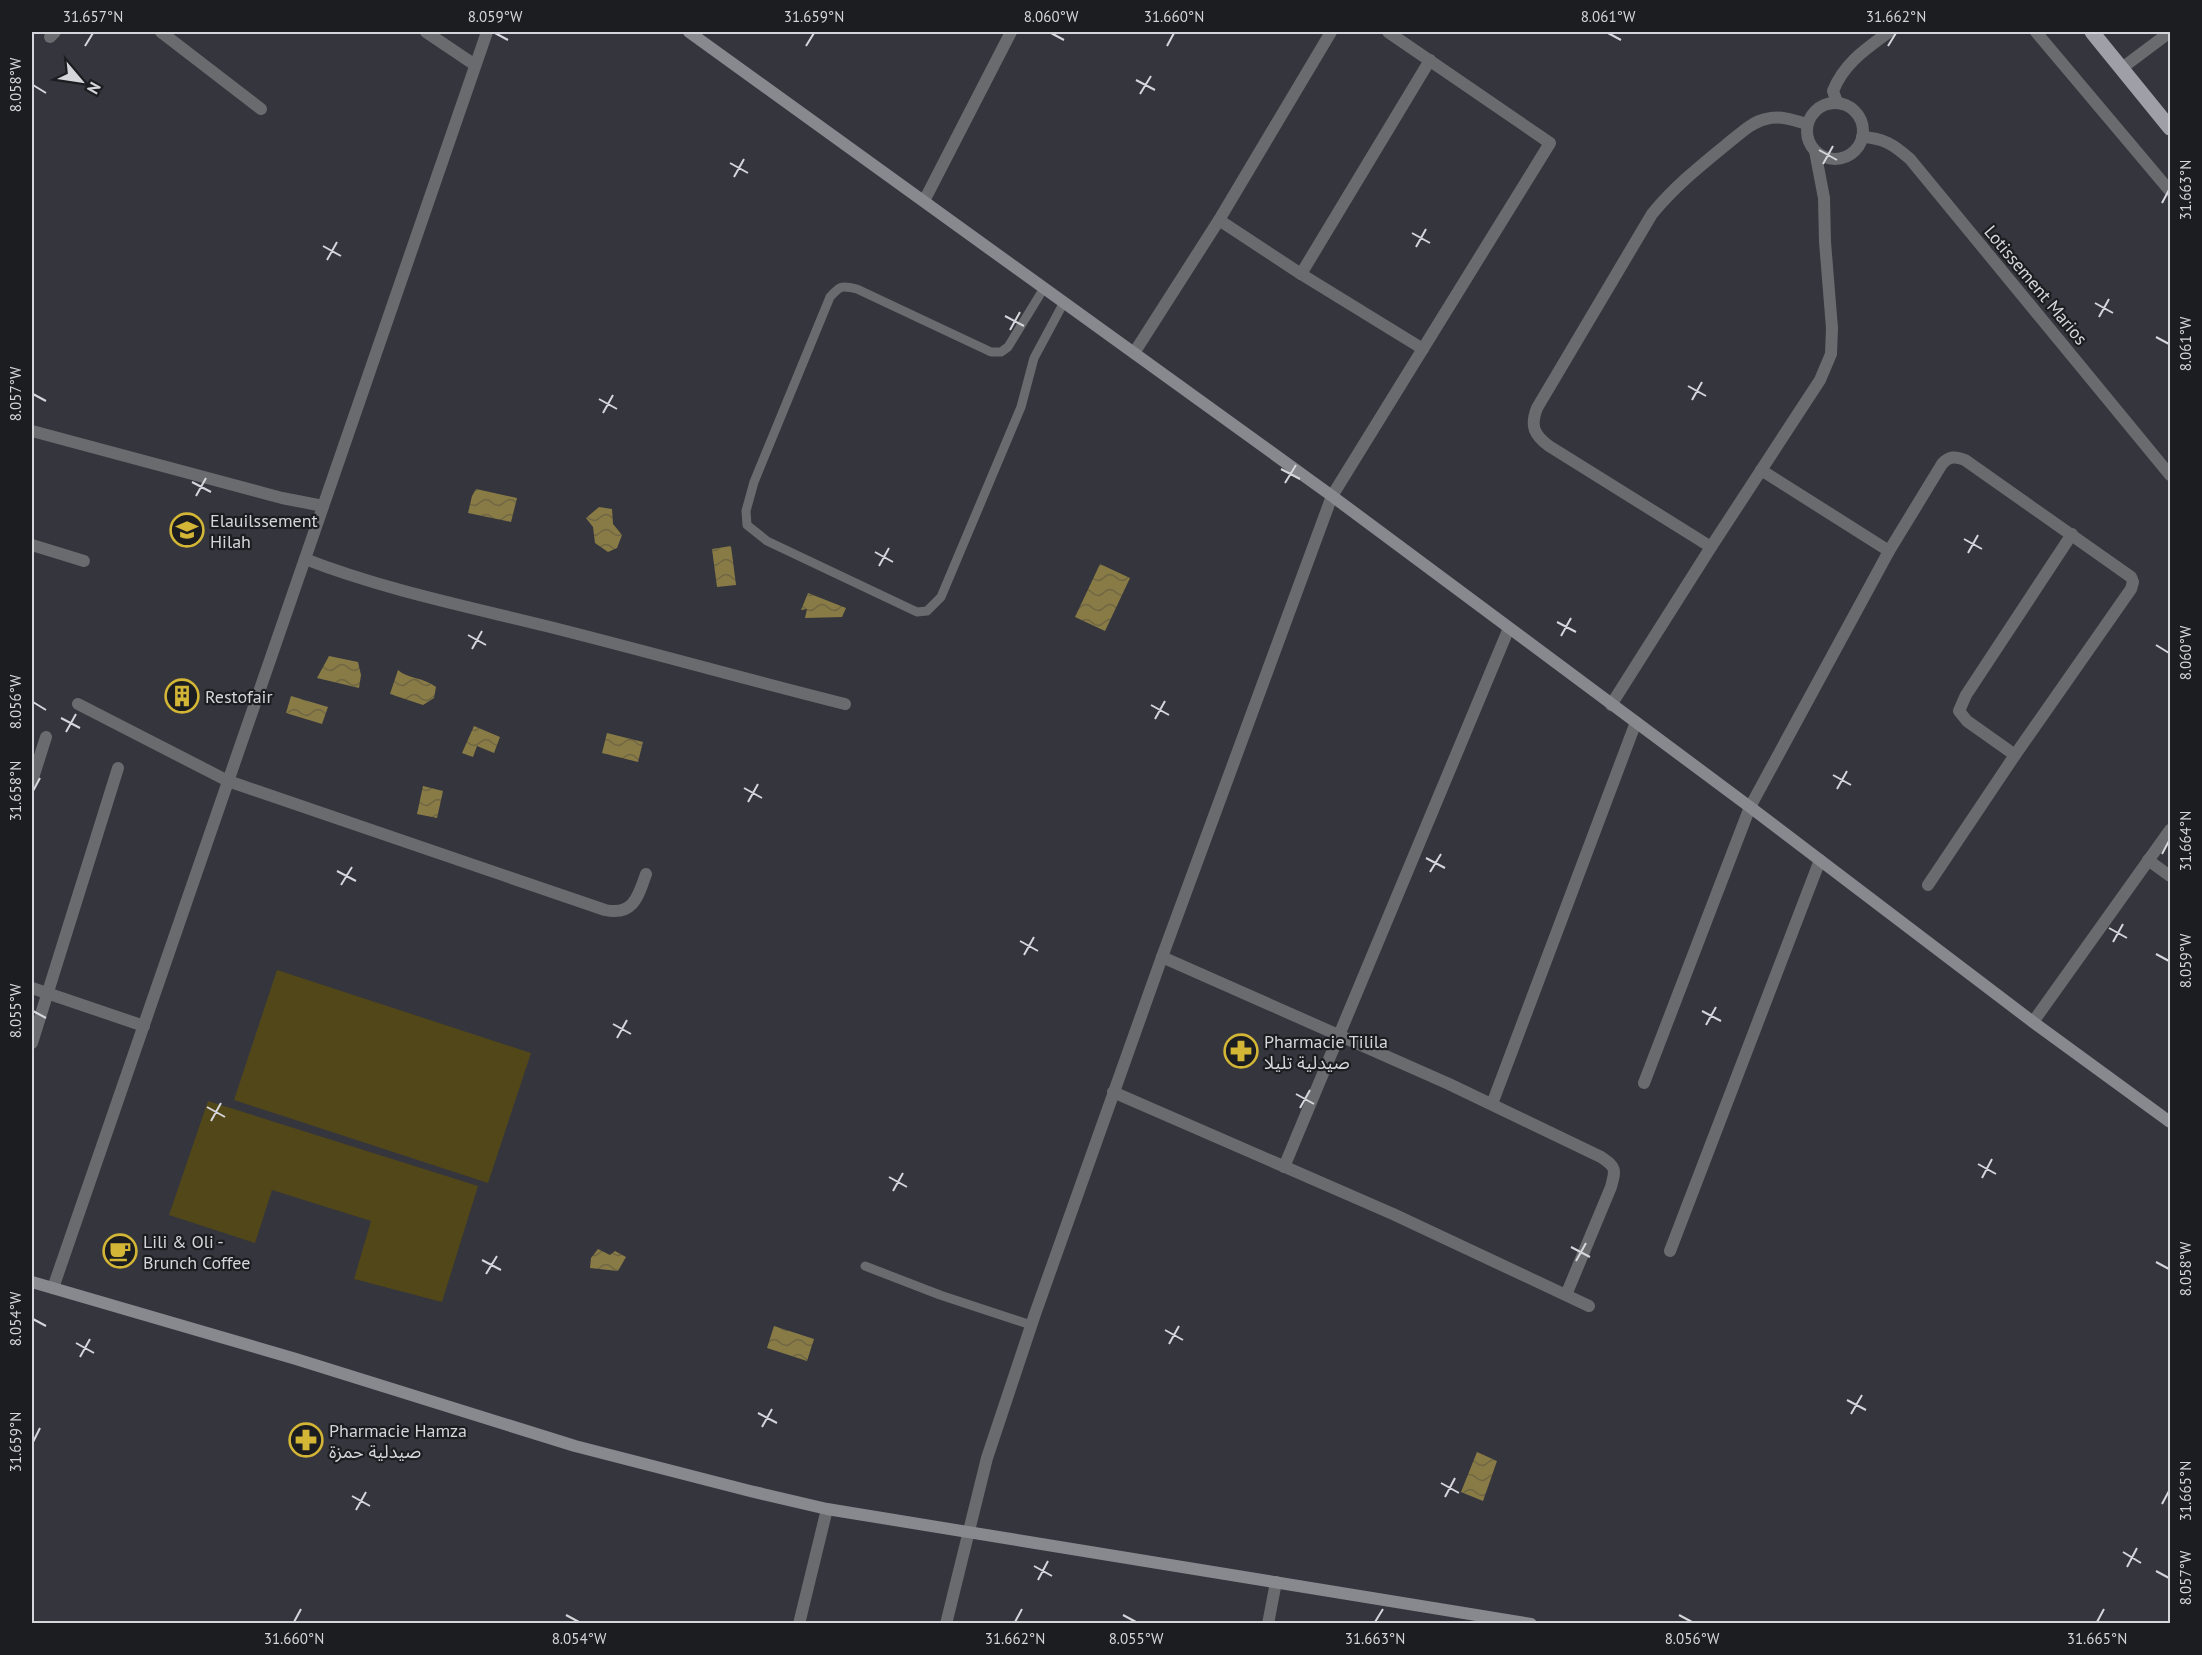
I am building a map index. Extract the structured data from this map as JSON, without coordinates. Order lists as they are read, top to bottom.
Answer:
{
  "streets": {
    "street": ["Lotissement Marios"]
  },
  "places": {
    "school or university": ["Elauilssement Hilah"],
    "building": ["Restofair"],
    "pharmacy": ["Pharmacie Tilila صيدلية تليلا", "Pharmacie Hamza صيدلية حمزة"],
    "cafe": ["Lili & Oli - Brunch Coffee"]
  },
  "north": "bottom right",
  "coordinates": [
    "31.657°N",
    "8.059°W",
    "31.659°N",
    "8.060°W",
    "31.660°N",
    "8.061°W",
    "31.662°N",
    "8.058°W",
    "31.663°N",
    "8.057°W",
    "8.056°W",
    "31.658°N",
    "31.664°N",
    "8.055°W",
    "8.054°W",
    "31.665°N"
  ]
}
